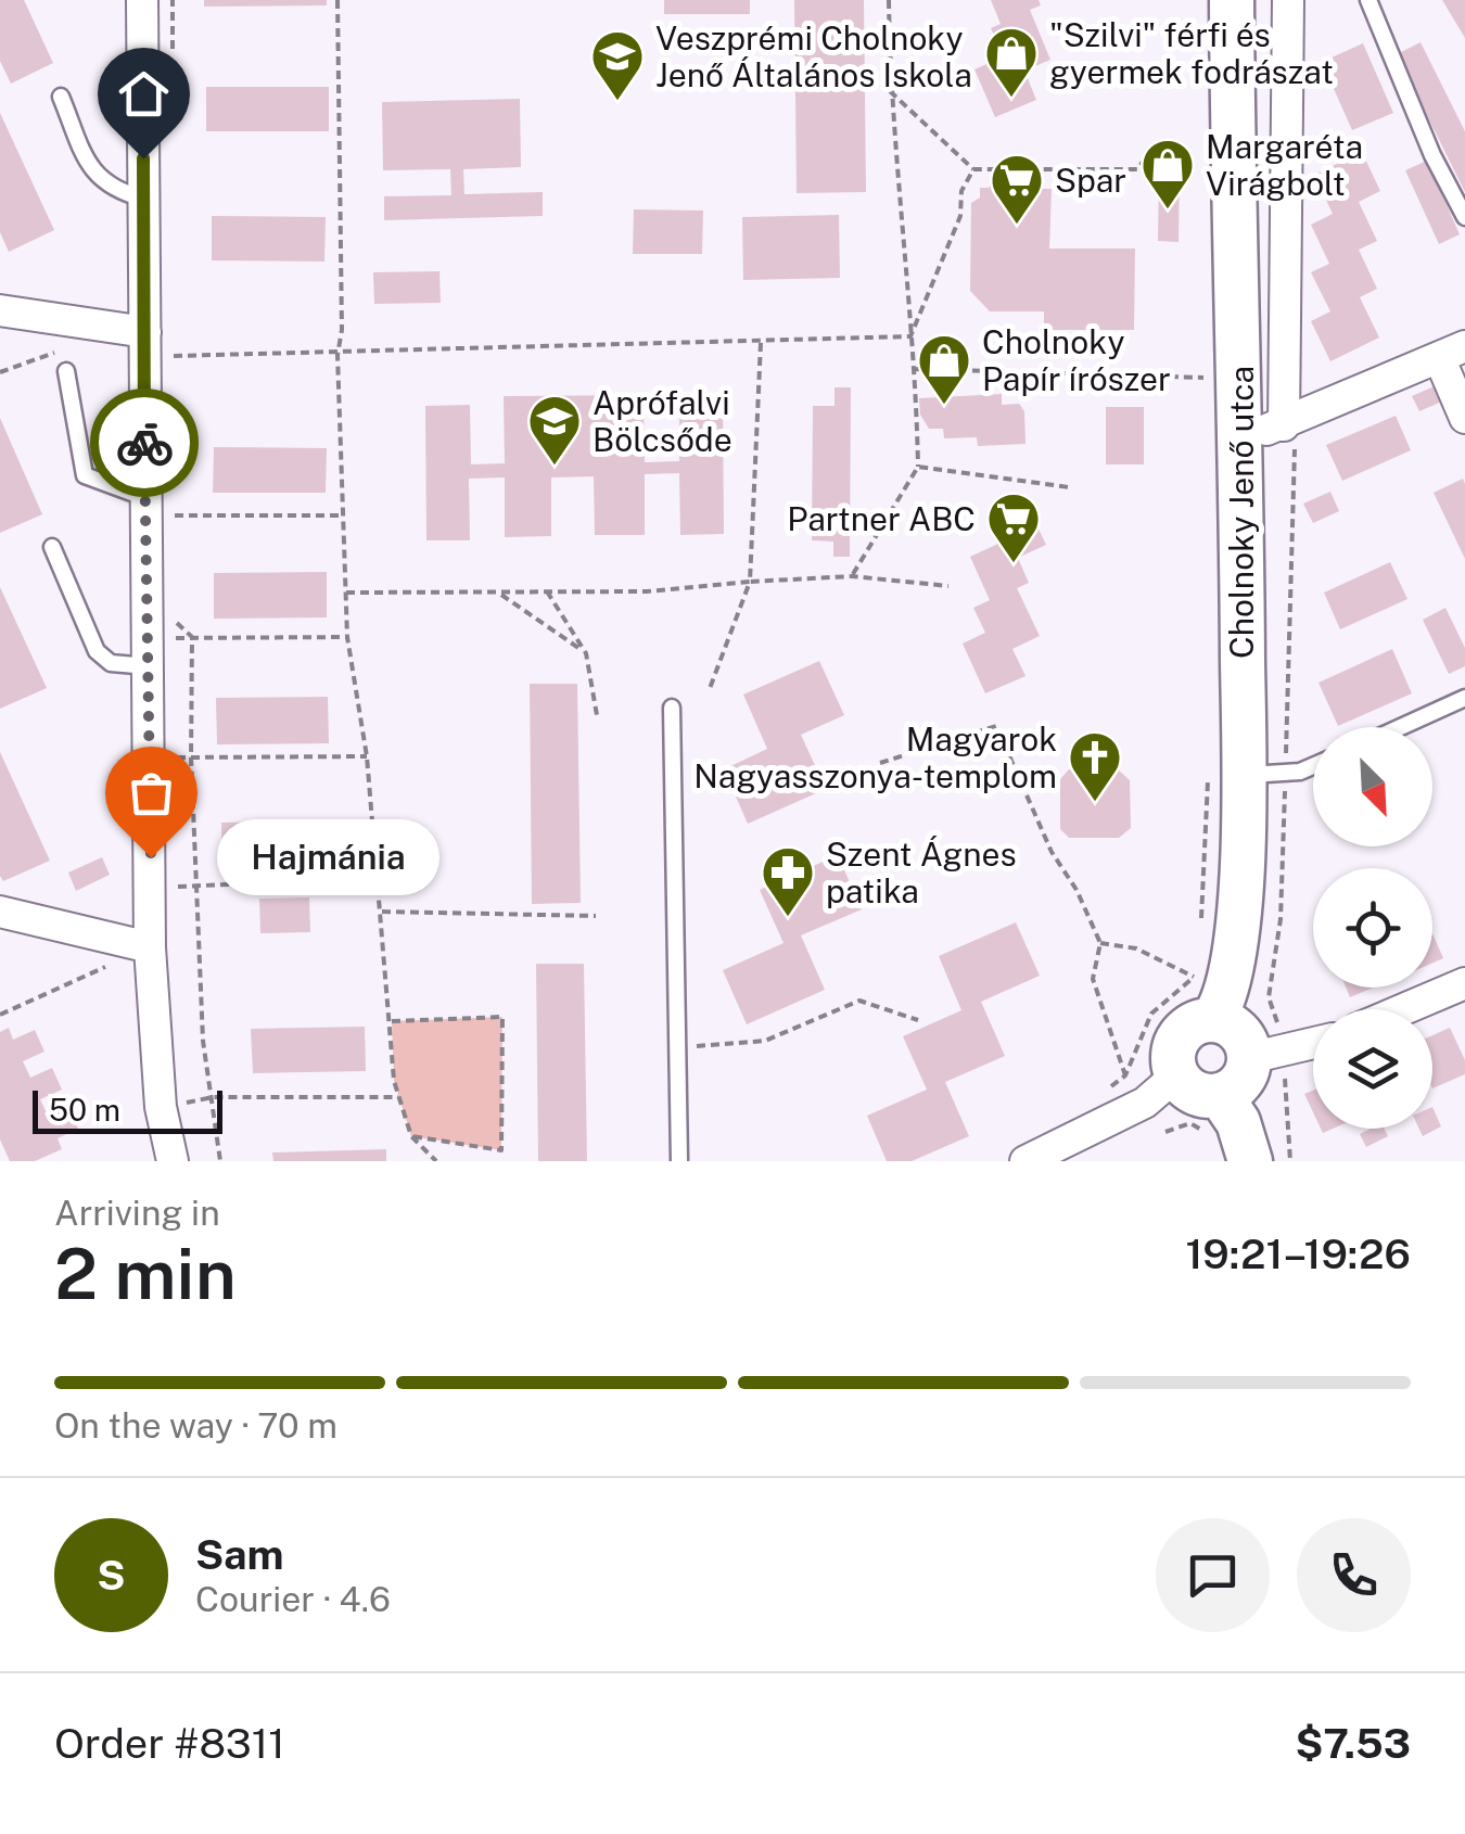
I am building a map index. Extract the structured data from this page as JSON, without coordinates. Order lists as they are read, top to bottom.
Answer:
{
  "streets": {
    "street": ["Cholnoky Jenő utca"]
  },
  "places": {
    "shop": ["\"Szilvi\" férfi és gyermek fodrászat", "Margaréta Virágbolt", "Cholnoky Papír írószer"],
    "school or university": ["Veszprémi Cholnoky Jenő Általános Iskola", "Aprófalvi Bölcsőde"],
    "supermarket": ["Spar", "Partner ABC"],
    "church": ["Magyarok Nagyasszonya-templom"],
    "other": ["Hajmánia"],
    "pharmacy": ["Szent Ágnes patika"]
  },
  "scale_bar": "50 m",
  "north": "bottom right",
  "page": {
    "bubble": "Hajmánia",
    "scale": "50 m",
    "heading": ["2 min", "Arriving in", "19:21–19:26"],
    "panel": [
      "Sam",
      "Courier · 4.6",
      "Order #8311",
      "$7.53"
    ],
    "bar": "On the way · 70 m",
    "round": "S"
  }
}
